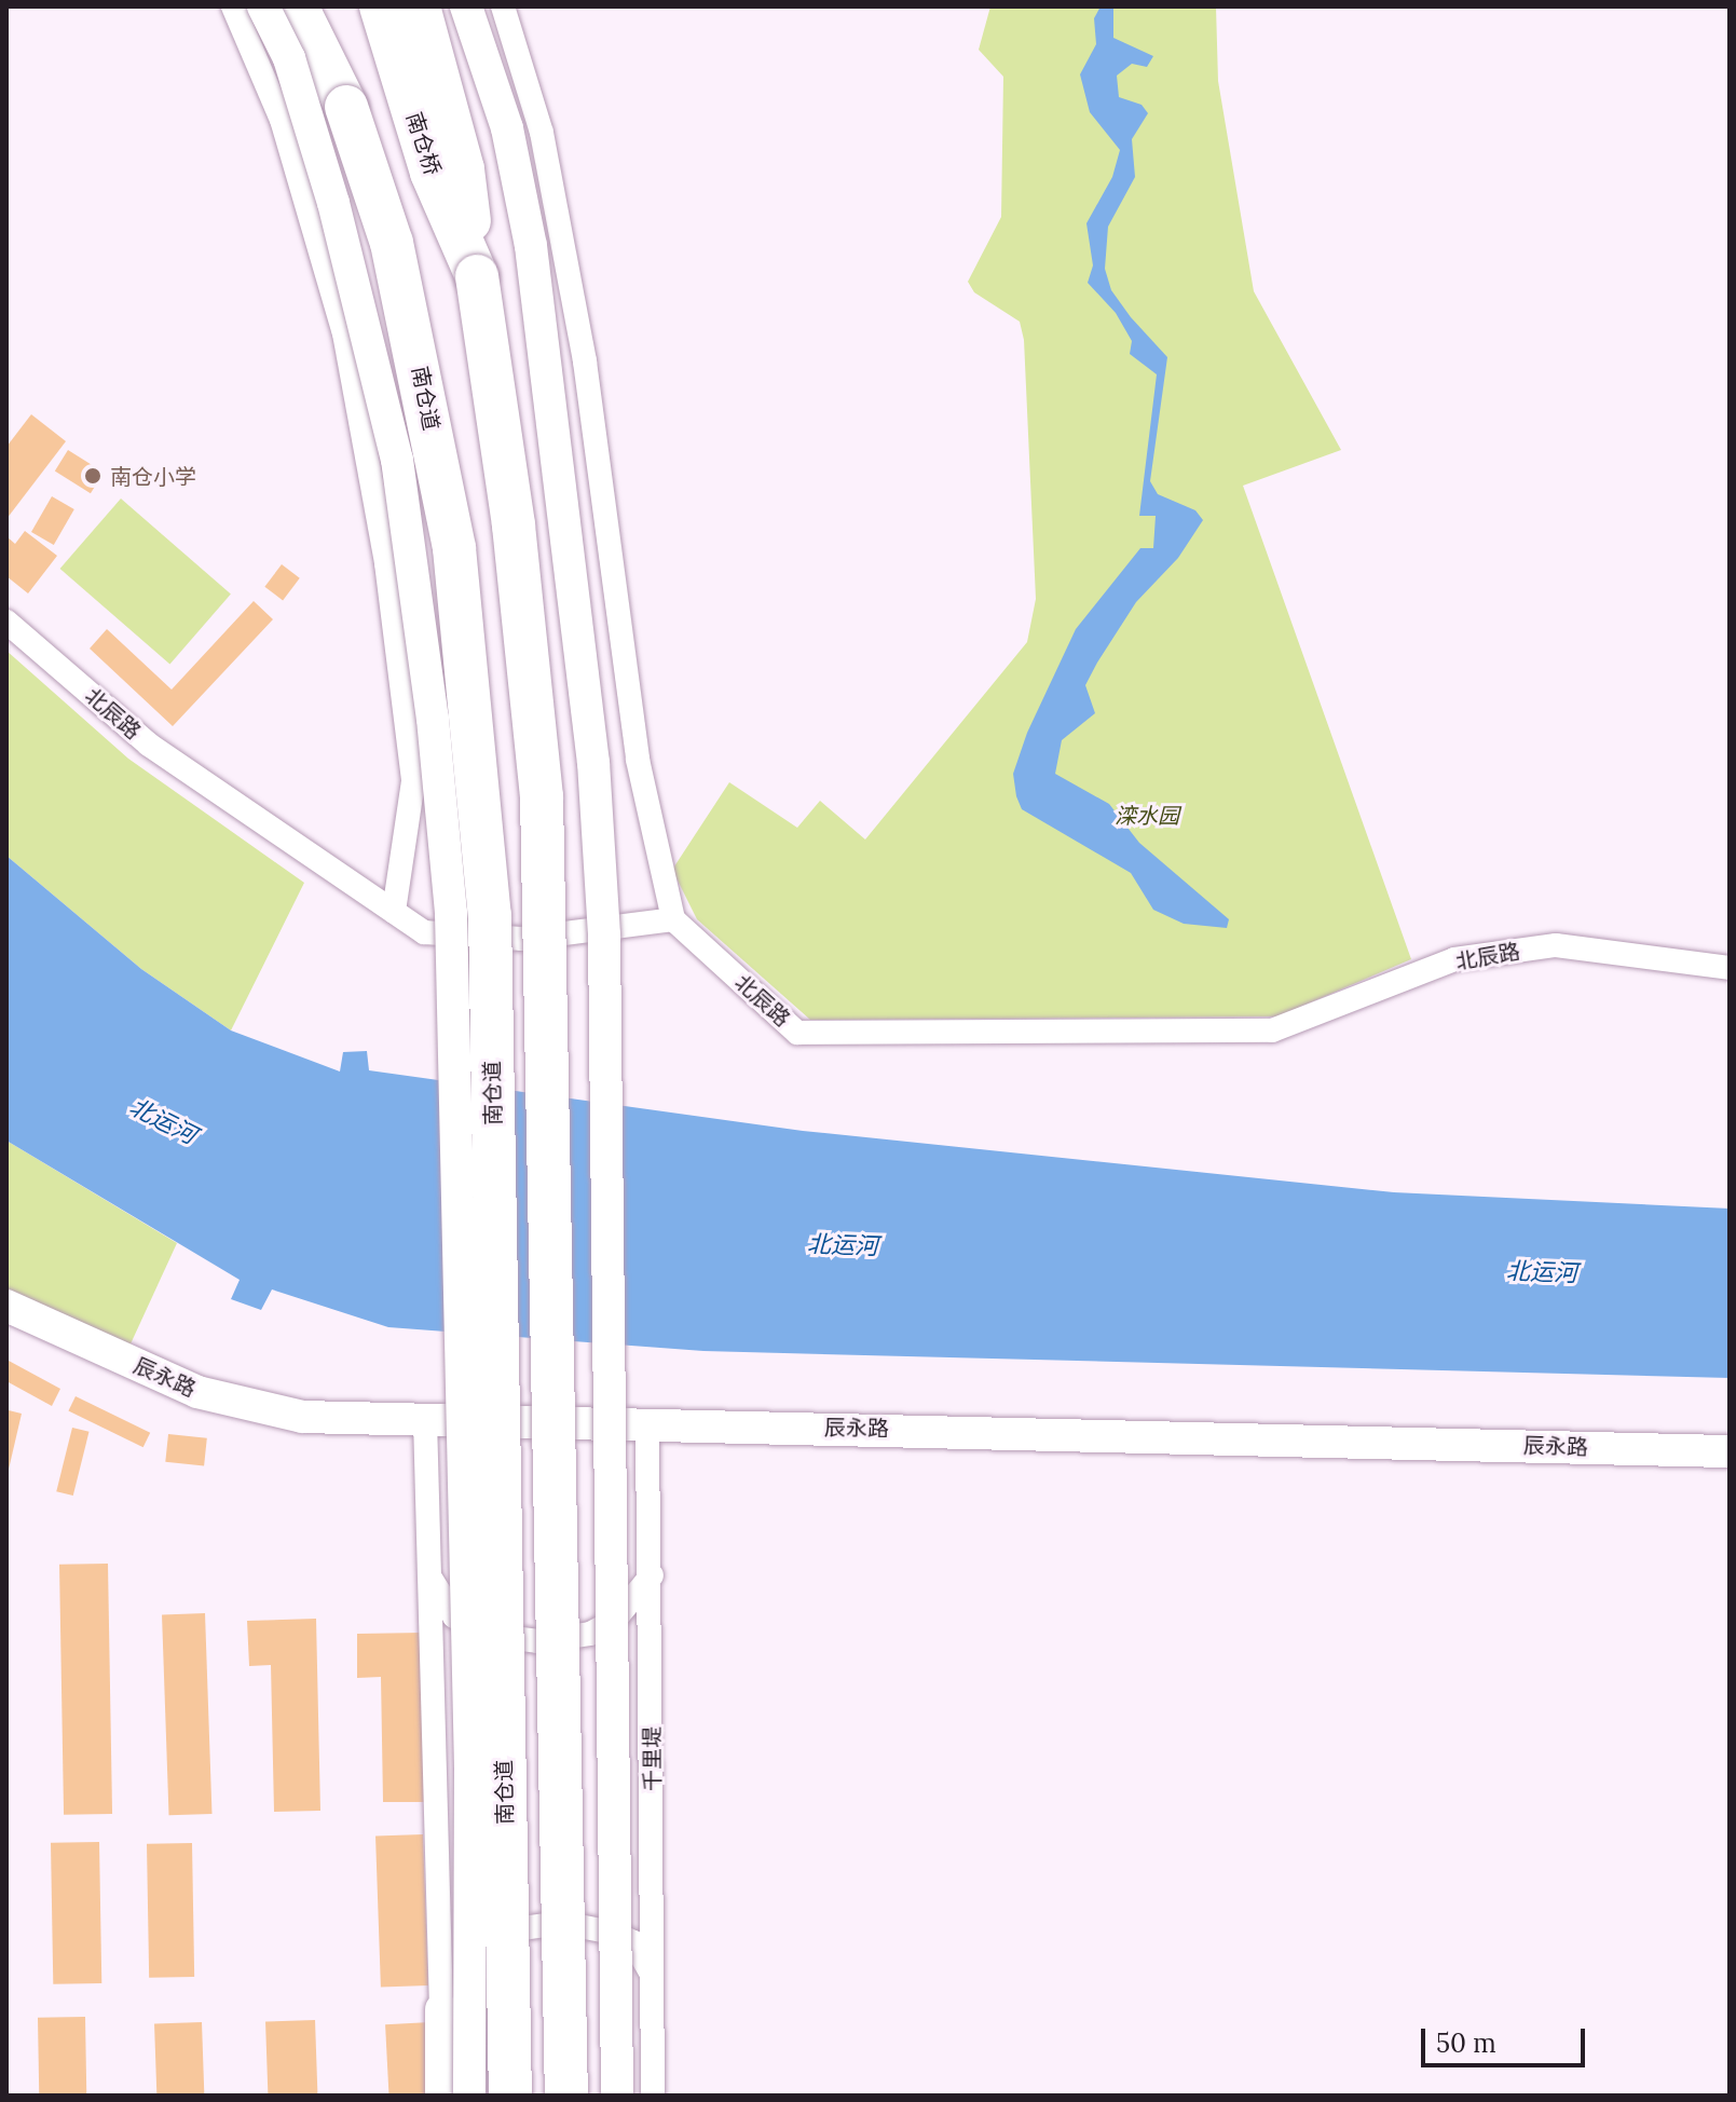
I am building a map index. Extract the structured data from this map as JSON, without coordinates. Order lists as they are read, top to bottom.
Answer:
{
  "streets": {
    "highway": ["南仓桥", "南仓道"],
    "street": ["北辰路", "辰永路", "千里堤"]
  },
  "crossings": [
    ["辰永路", "千里堤"]
  ],
  "water": ["北运河"],
  "parks": ["滦水园"],
  "places": ["南仓小学"],
  "scale_bar": "50 m"
}
